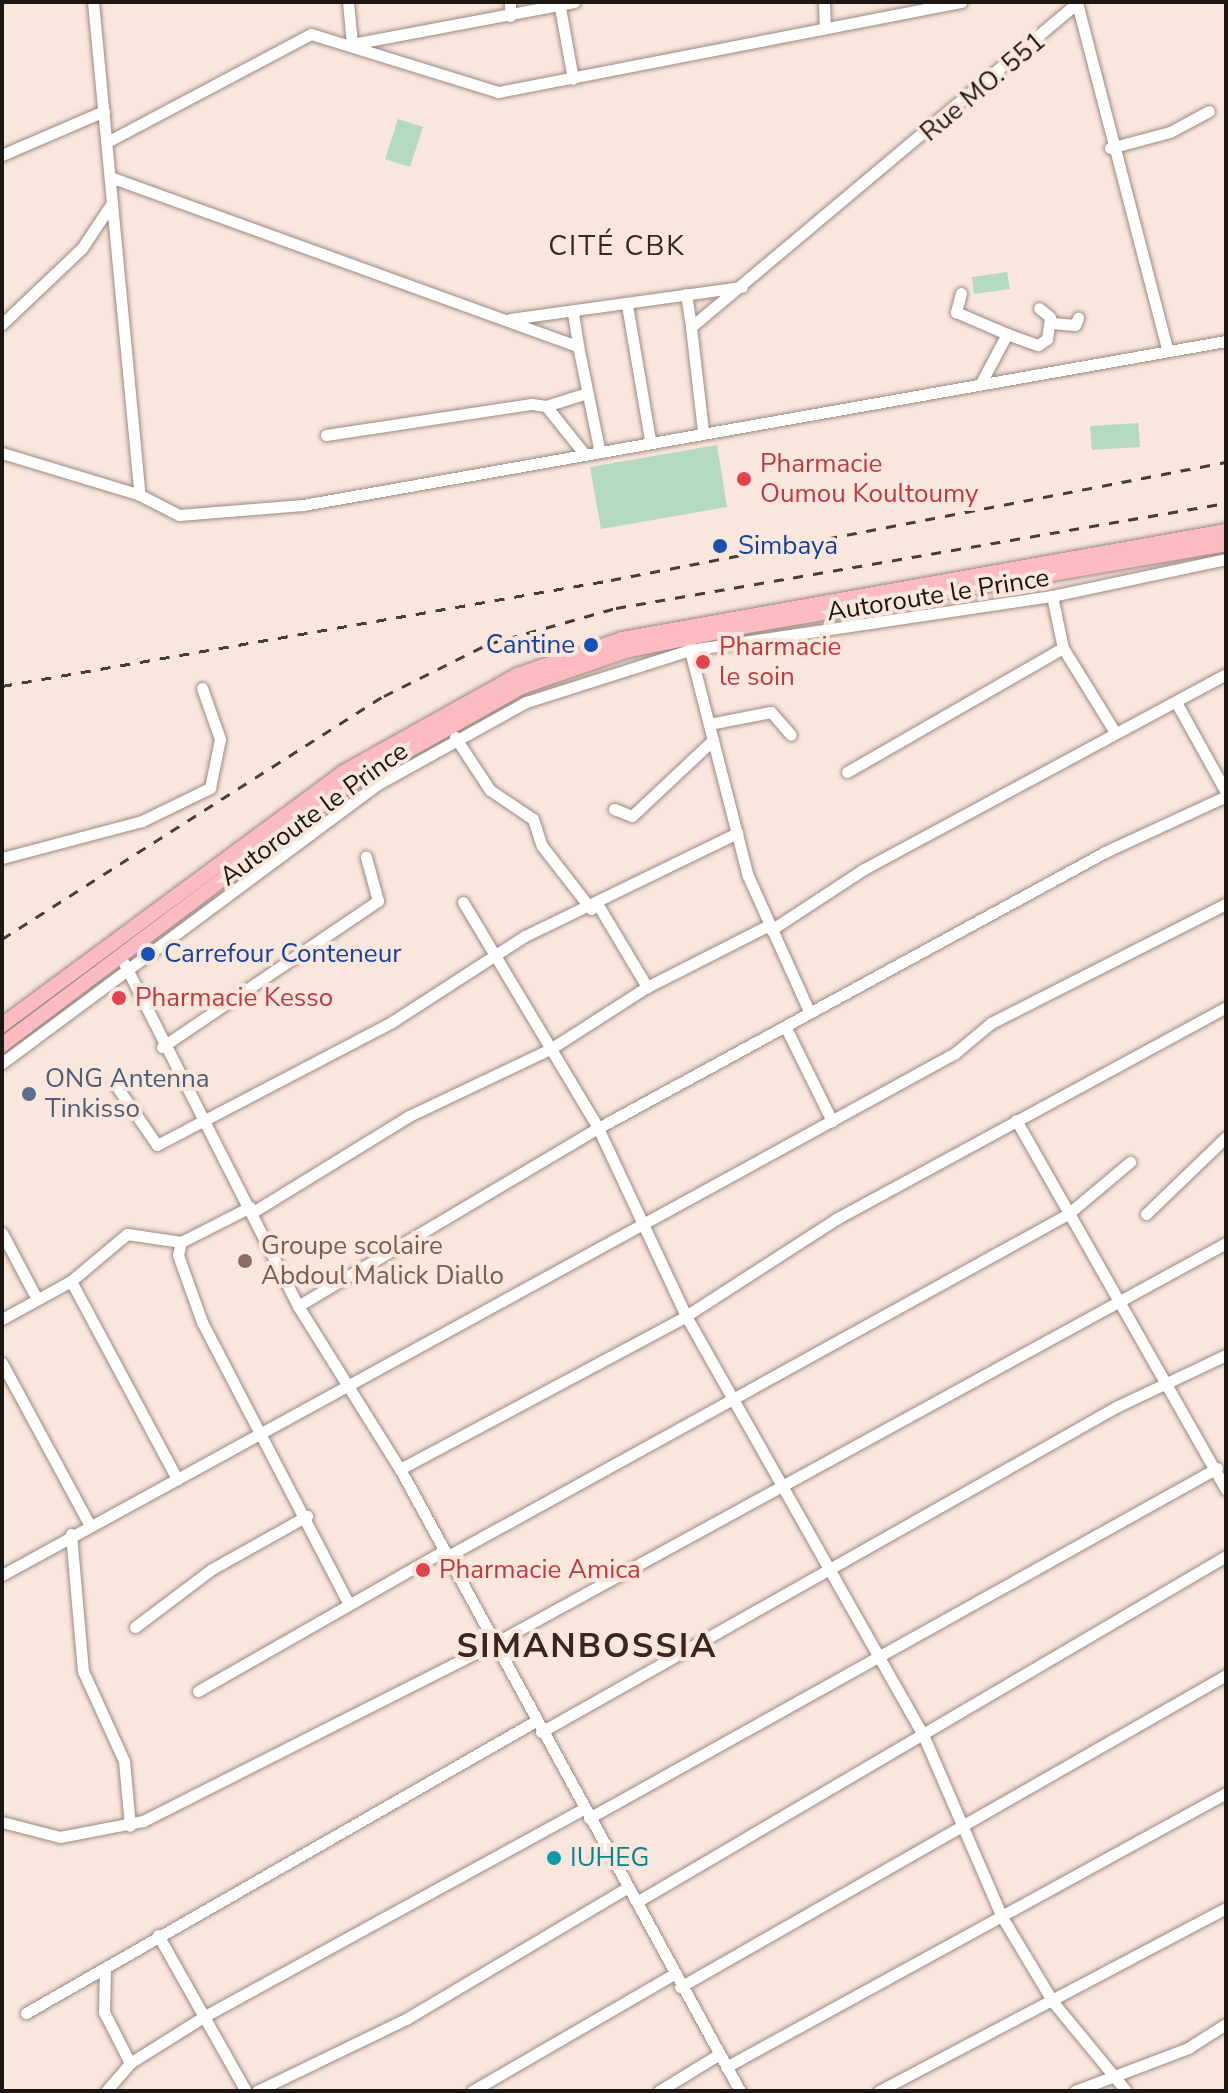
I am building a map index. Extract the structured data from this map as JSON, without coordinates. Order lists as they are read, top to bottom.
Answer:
{
  "streets": {
    "main road": ["Autoroute le Prince"],
    "street": ["Rue MO. 551"]
  },
  "districts": ["CITÉ CBK", "SIMANBOSSIA"],
  "places": [
    "Pharmacie Oumou Koultoumy",
    "Simbaya",
    "Cantine",
    "Pharmacie le soin",
    "Carrefour Conteneur",
    "Pharmacie Kesso",
    "ONG Antenna Tinkisso",
    "Groupe scolaire Abdoul Malick Diallo",
    "Pharmacie Amica",
    "IUHEG"
  ]
}
